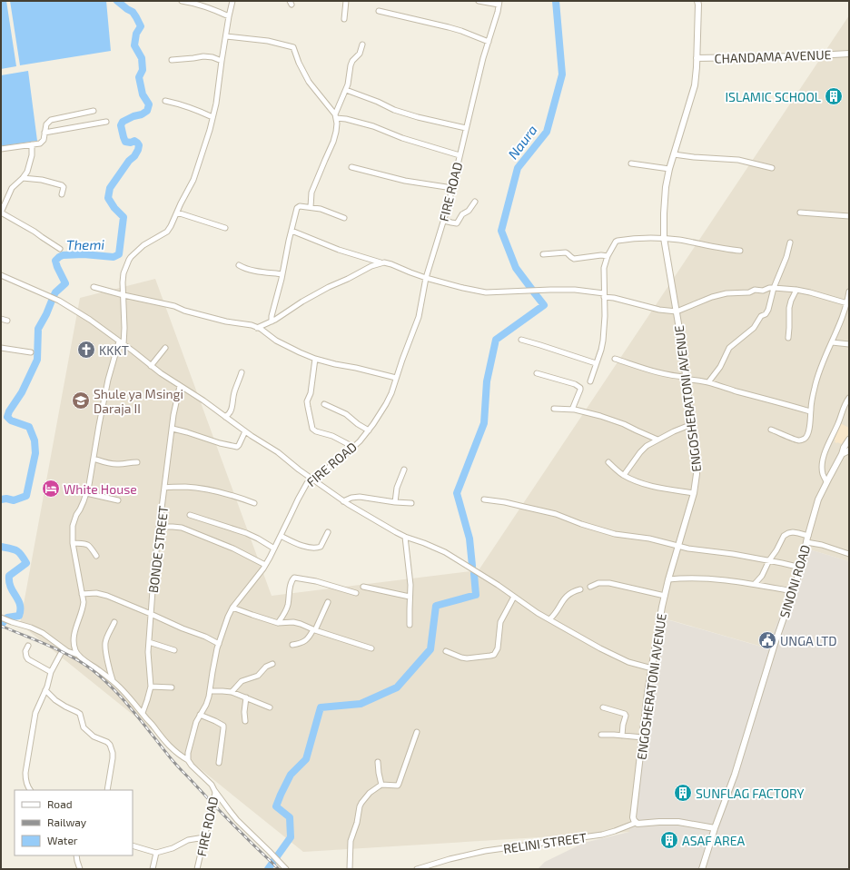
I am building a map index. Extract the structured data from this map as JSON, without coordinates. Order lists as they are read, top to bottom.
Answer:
{
  "streets": {
    "street": [
      "CHANDAMA AVENUE",
      "FIRE ROAD",
      "ENGOSHERATONI AVENUE",
      "BONDE STREET",
      "SINONI ROAD",
      "RELINI STREET"
    ]
  },
  "crossings": [
    ["CHANDAMA AVENUE", "ENGOSHERATONI AVENUE"],
    ["ENGOSHERATONI AVENUE", "RELINI STREET"]
  ],
  "water": ["Naura", "Themi"],
  "places": {
    "building": ["ISLAMIC SCHOOL", "SUNFLAG FACTORY", "ASAF AREA"],
    "church": ["KKKT"],
    "school or university": ["Shule ya Msingi Daraja II"],
    "hotel": ["White House"],
    "public building": ["UNGA LTD"]
  },
  "legend": ["Road", "Railway", "Water"]
}
